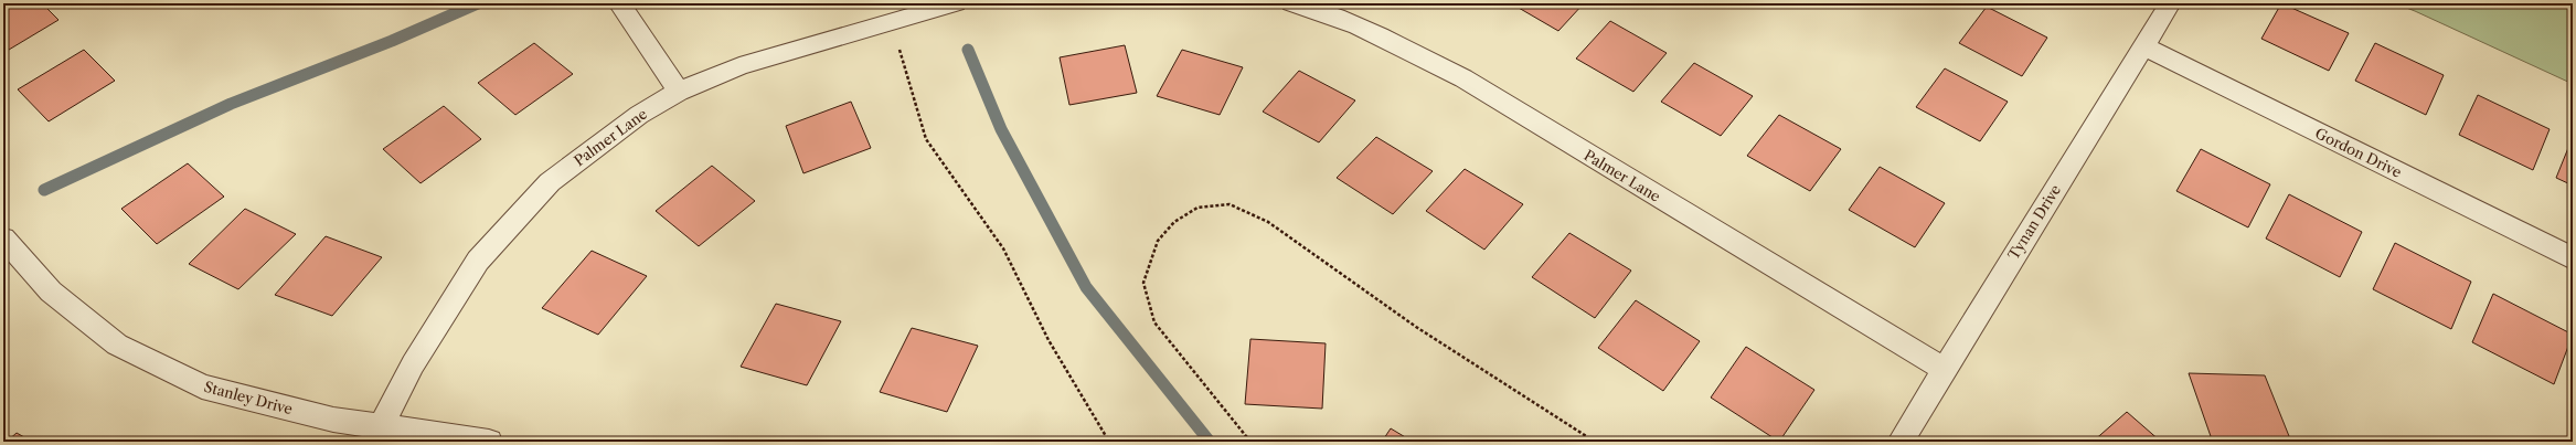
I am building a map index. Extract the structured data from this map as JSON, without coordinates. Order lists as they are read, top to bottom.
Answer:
{
  "streets": {
    "street": [
      "Palmer Lane",
      "Gordon Drive",
      "Tynan Drive",
      "Stanley Drive"
    ]
  },
  "crossings": [
    ["Palmer Lane", "Tynan Drive"],
    ["Palmer Lane", "Stanley Drive"],
    ["Gordon Drive", "Tynan Drive"]
  ]
}
